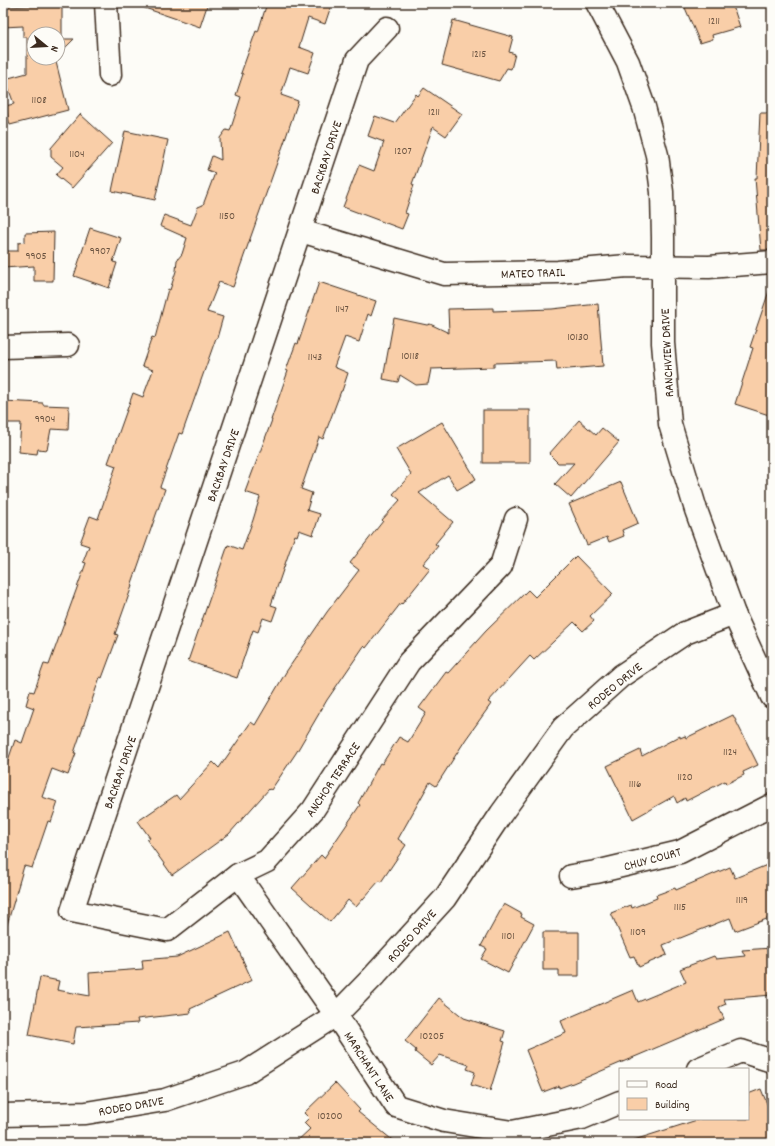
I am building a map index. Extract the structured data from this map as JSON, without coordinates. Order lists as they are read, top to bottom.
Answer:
{
  "streets": {
    "street": [
      "BACKBAY DRIVE",
      "MATEO TRAIL",
      "RANCHVIEW DRIVE",
      "RODEO DRIVE",
      "ANCHOR TERRACE",
      "CHUY COURT",
      "MARCHANT LANE"
    ]
  },
  "crossings": [
    ["BACKBAY DRIVE", "MATEO TRAIL"],
    ["BACKBAY DRIVE", "ANCHOR TERRACE"],
    ["MATEO TRAIL", "RANCHVIEW DRIVE"],
    ["RANCHVIEW DRIVE", "RODEO DRIVE"],
    ["RODEO DRIVE", "MARCHANT LANE"],
    ["ANCHOR TERRACE", "MARCHANT LANE"]
  ],
  "house_numbers": [
    "1211",
    "1215",
    "1108",
    "1211",
    "1207",
    "1104",
    "1150",
    "9907",
    "9905",
    "1147",
    "10130",
    "10118",
    "1143",
    "9904",
    "1124",
    "1120",
    "1116",
    "1119",
    "1115",
    "1109",
    "1101",
    "10205",
    "10200"
  ],
  "legend": ["Road", "Building"],
  "north": "right"
}
